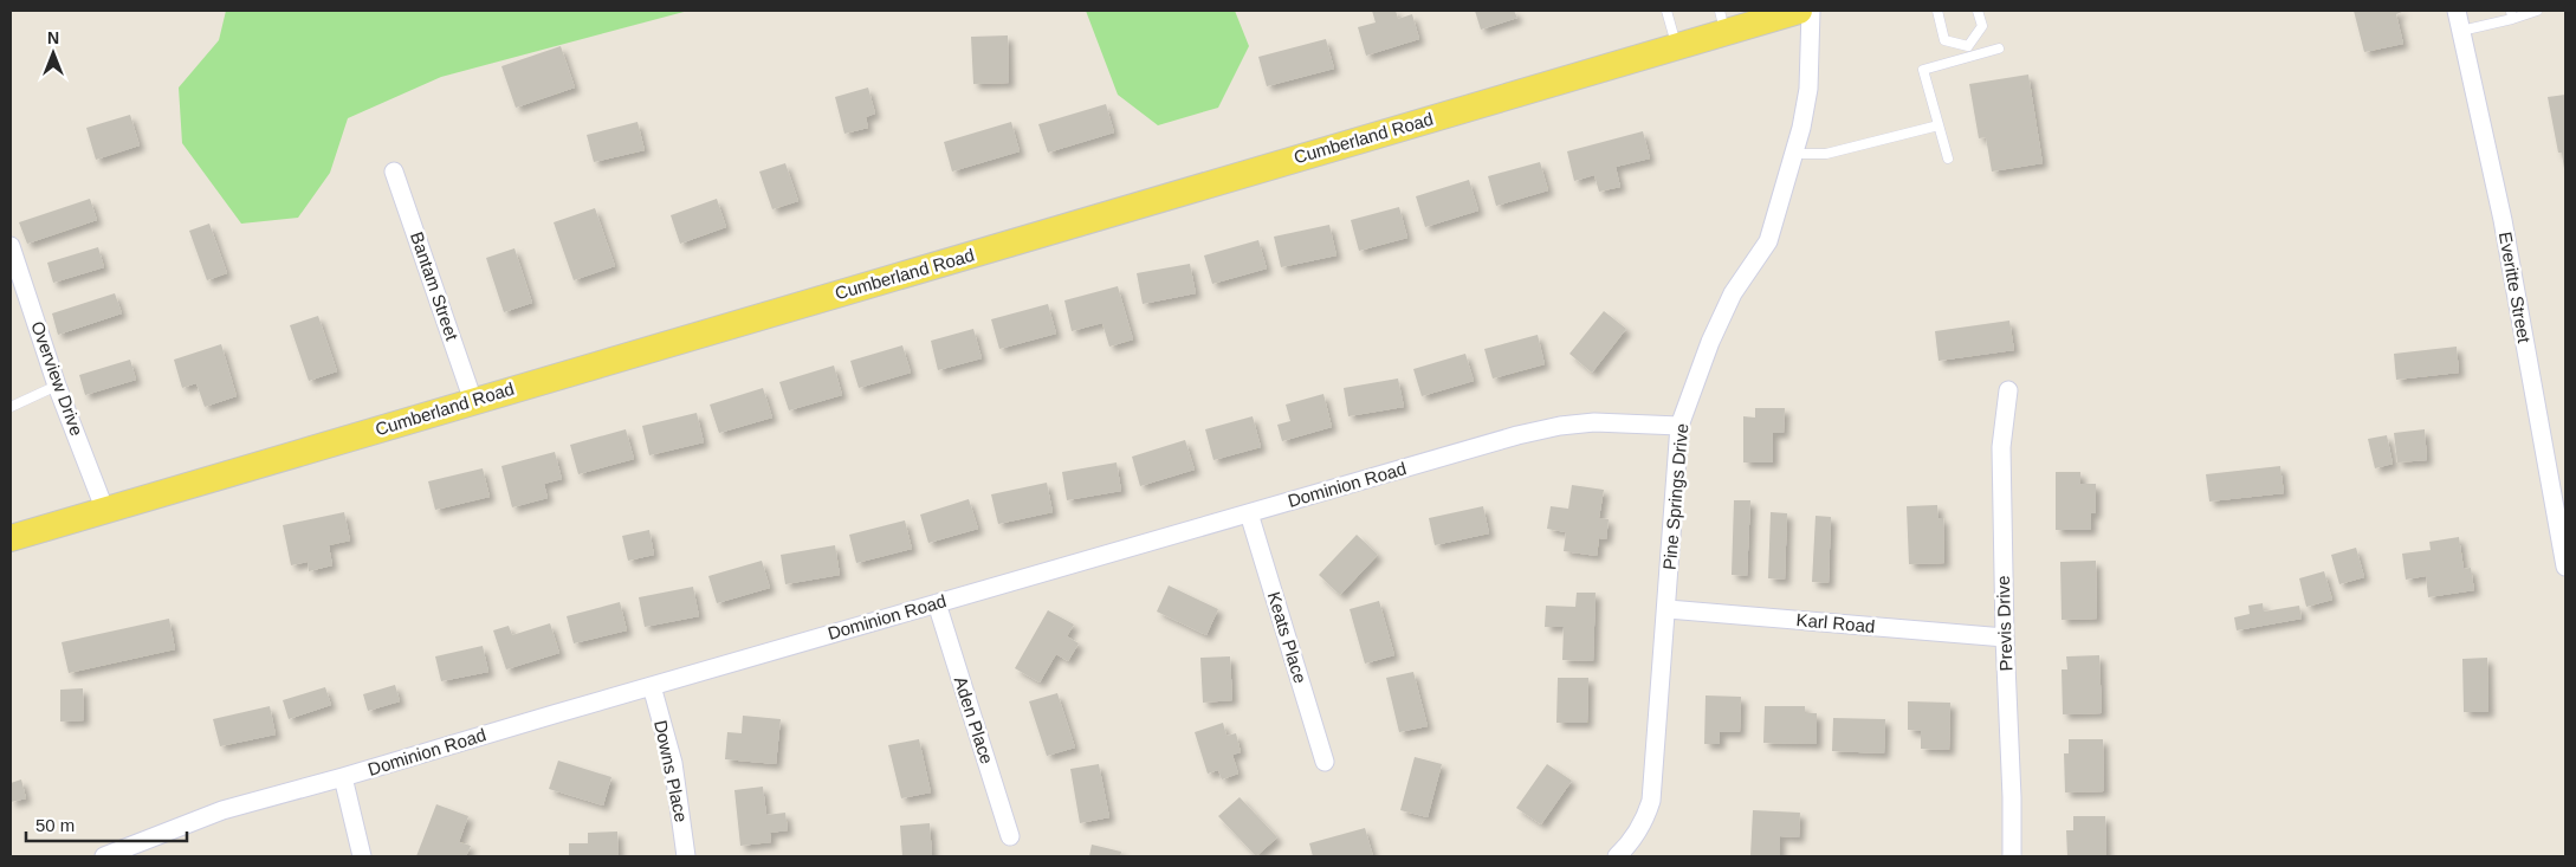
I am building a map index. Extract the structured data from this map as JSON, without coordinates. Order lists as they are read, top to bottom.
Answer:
{
  "streets": {
    "main road": ["Cumberland Road"],
    "street": [
      "Bantam Street",
      "Everitte Street",
      "Overview Drive",
      "Dominion Road",
      "Pine Springs Drive",
      "Karl Road",
      "Previs Drive",
      "Keats Place",
      "Aden Place",
      "Downs Place"
    ]
  },
  "crossings": [
    ["Cumberland Road", "Bantam Street"],
    ["Cumberland Road", "Overview Drive"],
    ["Dominion Road", "Pine Springs Drive"],
    ["Dominion Road", "Keats Place"],
    ["Dominion Road", "Aden Place"],
    ["Dominion Road", "Downs Place"],
    ["Pine Springs Drive", "Karl Road"],
    ["Karl Road", "Previs Drive"]
  ],
  "scale_bar": "50 m",
  "north": "top"
}
